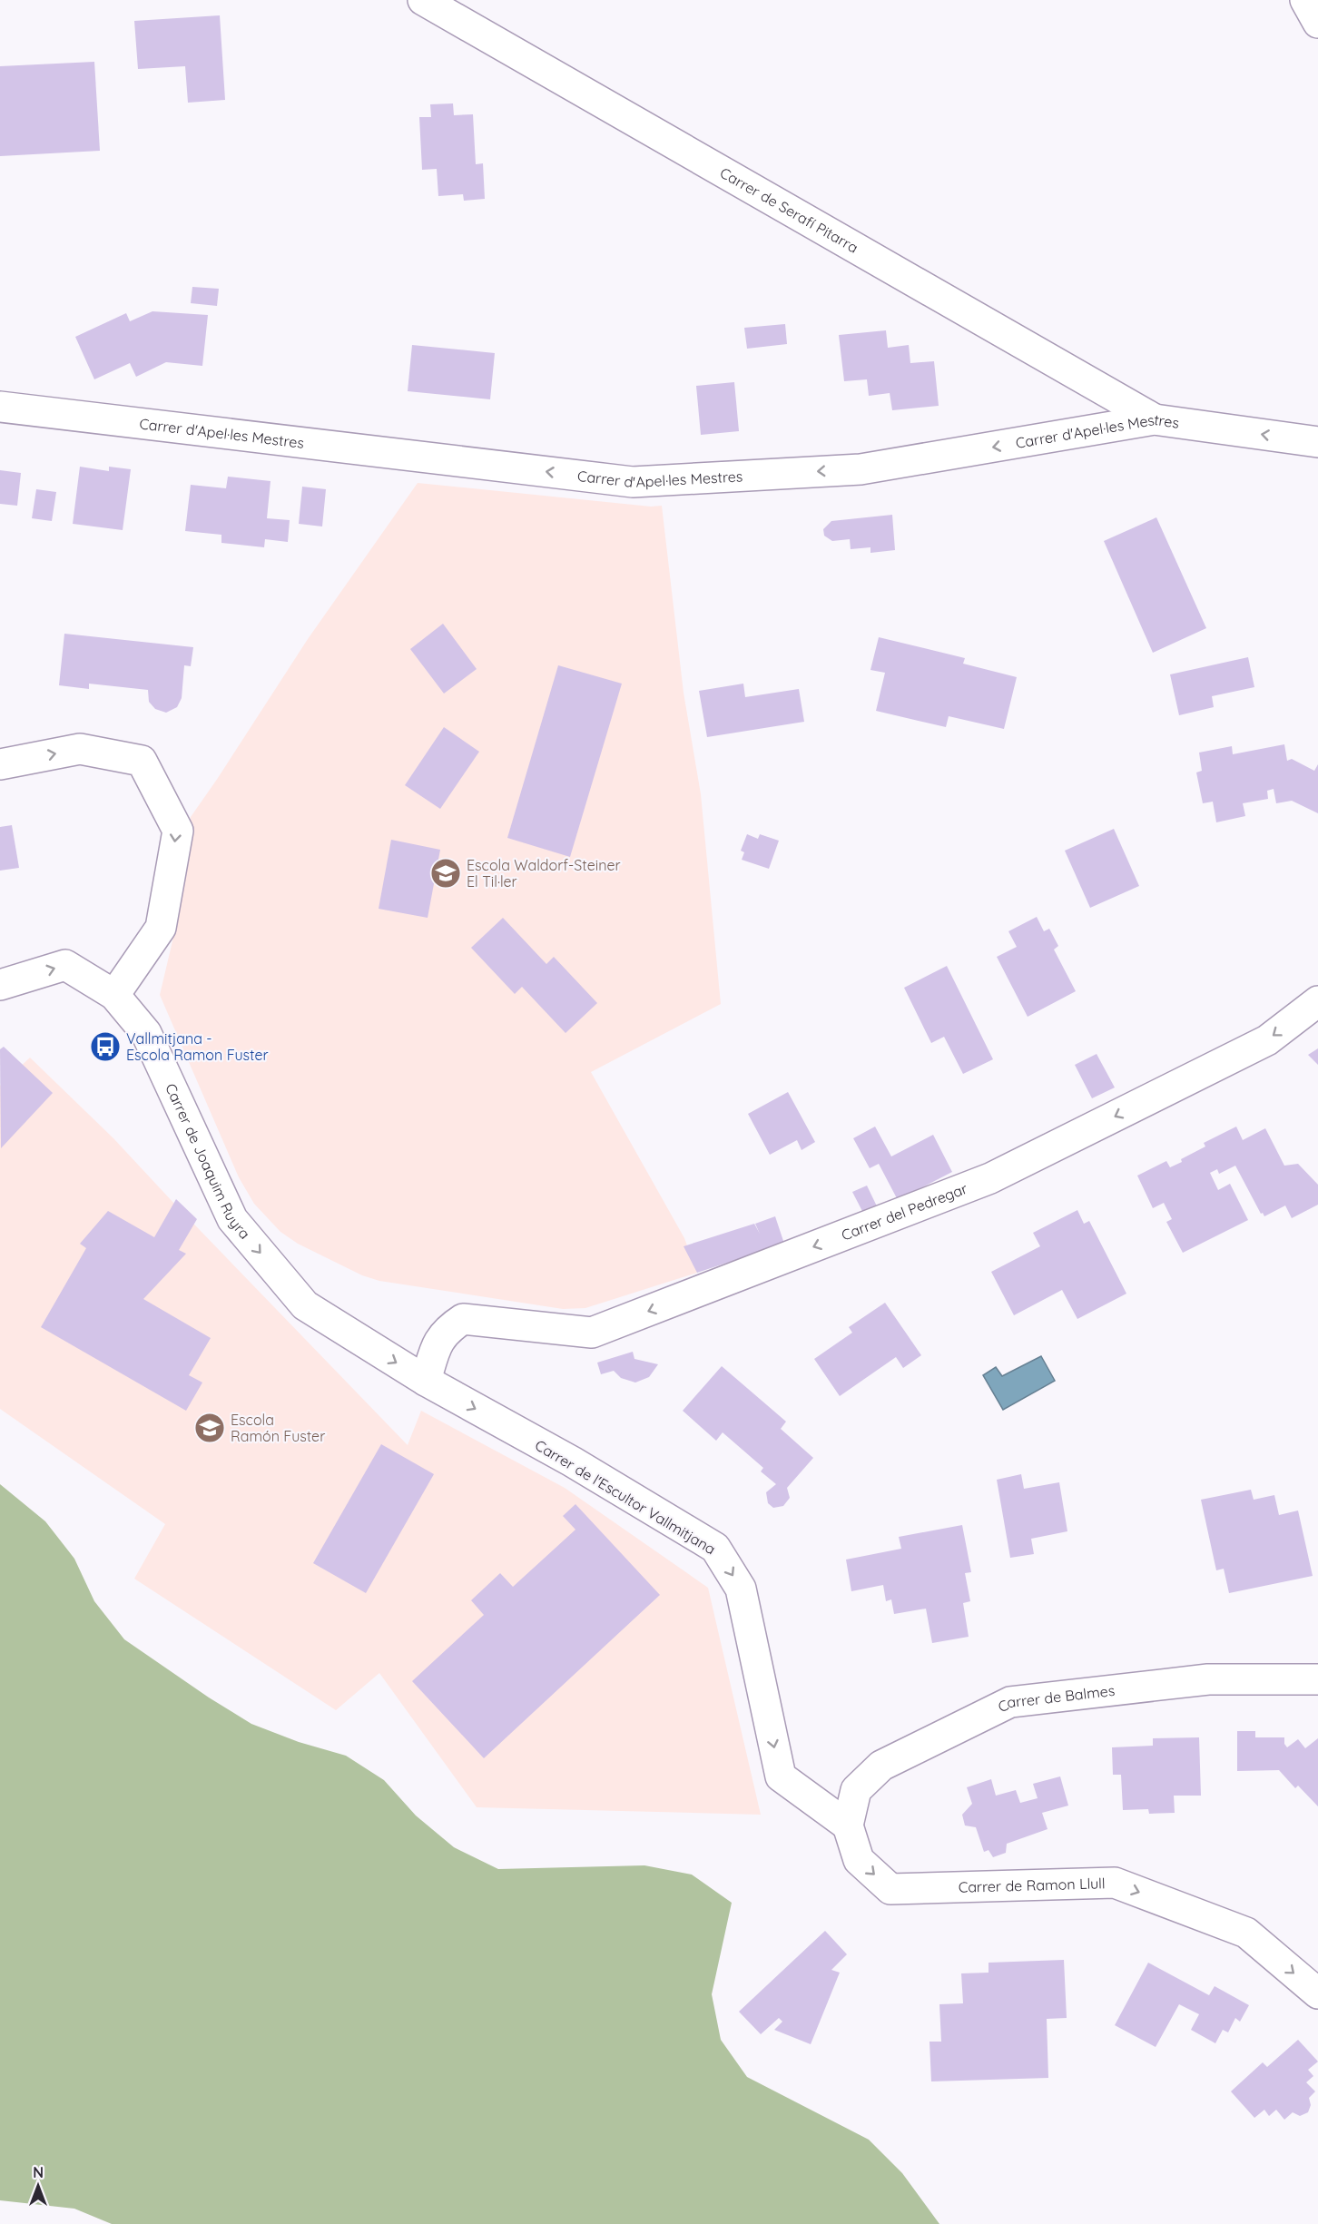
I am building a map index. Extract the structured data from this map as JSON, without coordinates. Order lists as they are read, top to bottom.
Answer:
{
  "streets": {
    "street": [
      "Carrer de Serafí Pitarra",
      "Carrer d'Apel·les Mestres",
      "Carrer de Joaquim Ruyra",
      "Carrer del Pedregar",
      "Carrer de l'Escultor Vallmitjana",
      "Carrer de Balmes",
      "Carrer de Ramon Llull"
    ]
  },
  "crossings": [
    ["Carrer de Serafí Pitarra", "Carrer d'Apel·les Mestres"],
    ["Carrer de Joaquim Ruyra", "Carrer del Pedregar"],
    ["Carrer de Joaquim Ruyra", "Carrer de l'Escultor Vallmitjana"],
    ["Carrer del Pedregar", "Carrer de l'Escultor Vallmitjana"],
    ["Carrer de l'Escultor Vallmitjana", "Carrer de Balmes"],
    ["Carrer de l'Escultor Vallmitjana", "Carrer de Ramon Llull"],
    ["Carrer de Balmes", "Carrer de Ramon Llull"]
  ],
  "one_way": [
    "Carrer d'Apel·les Mestres",
    "Carrer de Joaquim Ruyra",
    "Carrer del Pedregar",
    "Carrer de l'Escultor Vallmitjana",
    "Carrer de Ramon Llull"
  ],
  "places": {
    "school or university": ["Escola Waldorf-Steiner El Til·ler", "Escola Ramón Fuster"],
    "bus stop": ["Vallmitjana - Escola Ramon Fuster"]
  },
  "north": "top"
}
